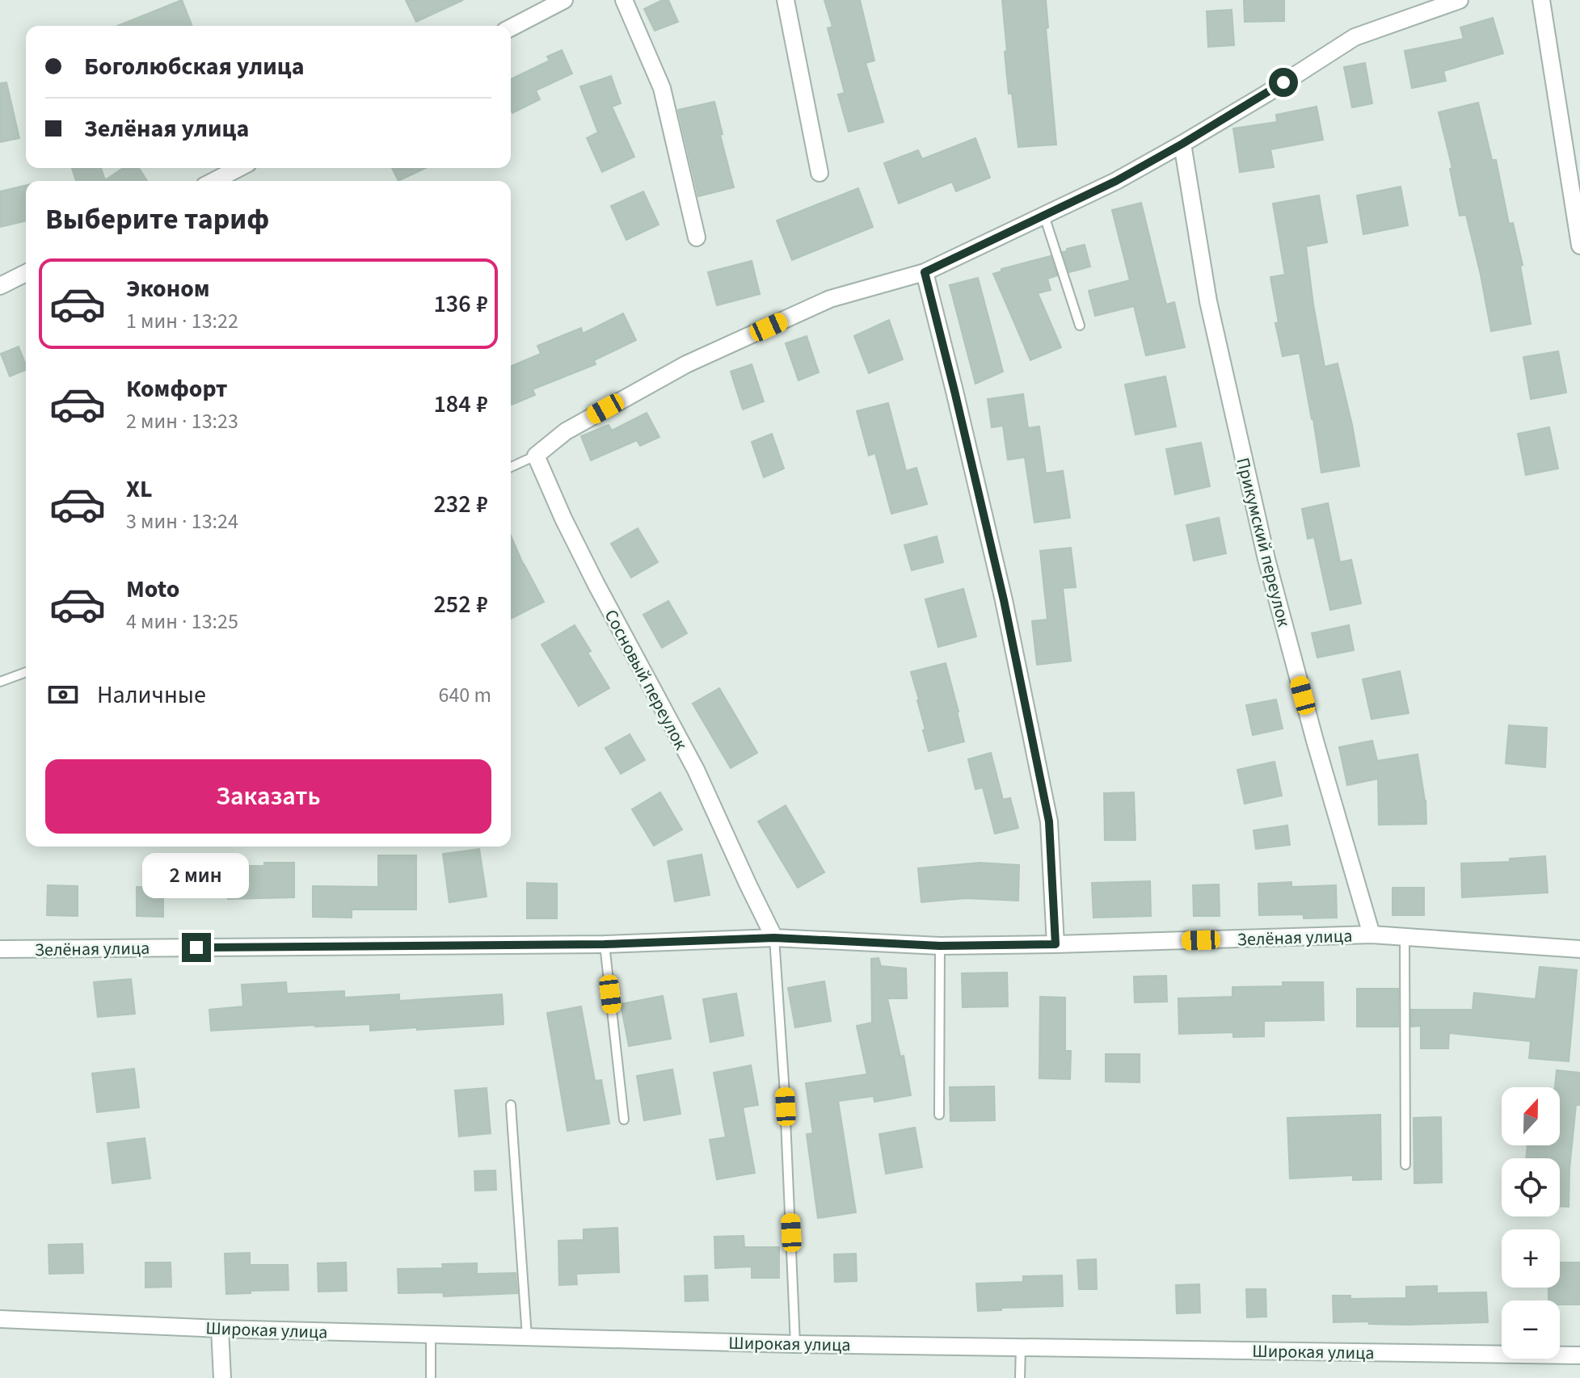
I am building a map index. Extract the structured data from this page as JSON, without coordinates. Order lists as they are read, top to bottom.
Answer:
{
  "streets": {
    "street": [
      "Прикумский переулок",
      "Сосновый переулок",
      "Зелёная улица",
      "Широкая улица"
    ]
  },
  "crossings": [
    ["Прикумский переулок", "Зелёная улица"],
    ["Сосновый переулок", "Зелёная улица"]
  ],
  "north": "top",
  "page": {
    "banner": ["Боголюбская улица", "Зелёная улица"],
    "heading": "Выберите тариф",
    "list": [
      {
        "name": "Эконом",
        "note": "1 мин · 13:22",
        "value": "136 ₽"
      },
      {
        "name": "Комфорт",
        "note": "2 мин · 13:23",
        "value": "184 ₽"
      },
      {
        "name": "XL",
        "note": "3 мин · 13:24",
        "value": "232 ₽"
      },
      {
        "name": "Moto",
        "note": "4 мин · 13:25",
        "value": "252 ₽"
      }
    ],
    "pay": ["Наличные", "640 m"],
    "buttons": "Заказать",
    "bubble": "2 мин",
    "map_buttons": ["+", "−"]
  }
}
